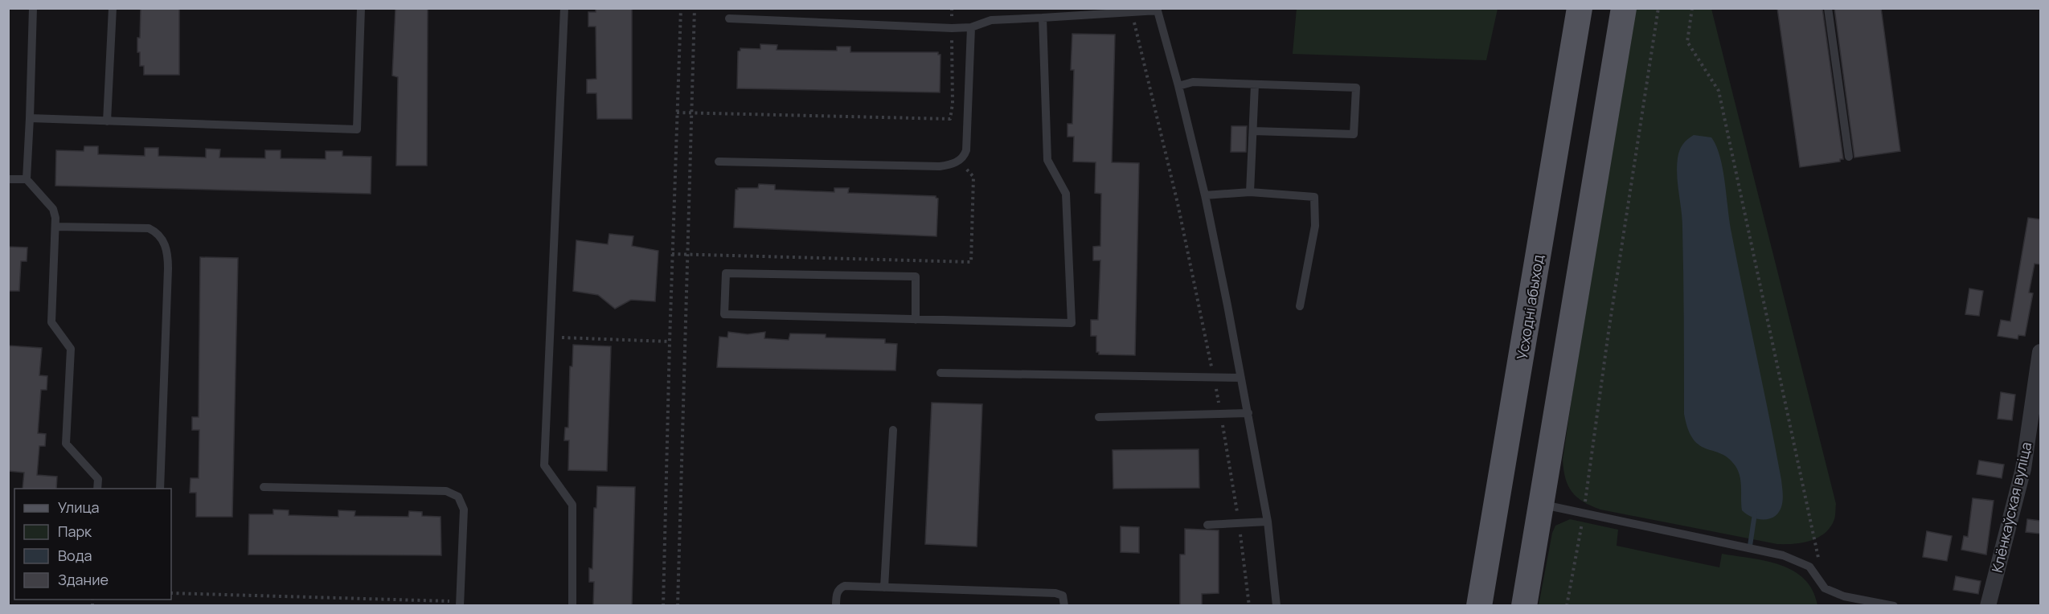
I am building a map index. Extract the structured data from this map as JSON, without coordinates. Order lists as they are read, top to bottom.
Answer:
{
  "streets": {
    "main road": ["Усходні абыход"],
    "street": ["Клёнкаўская вуліца"]
  },
  "legend": [
    "Улица",
    "Парк",
    "Вода",
    "Здание"
  ]
}
